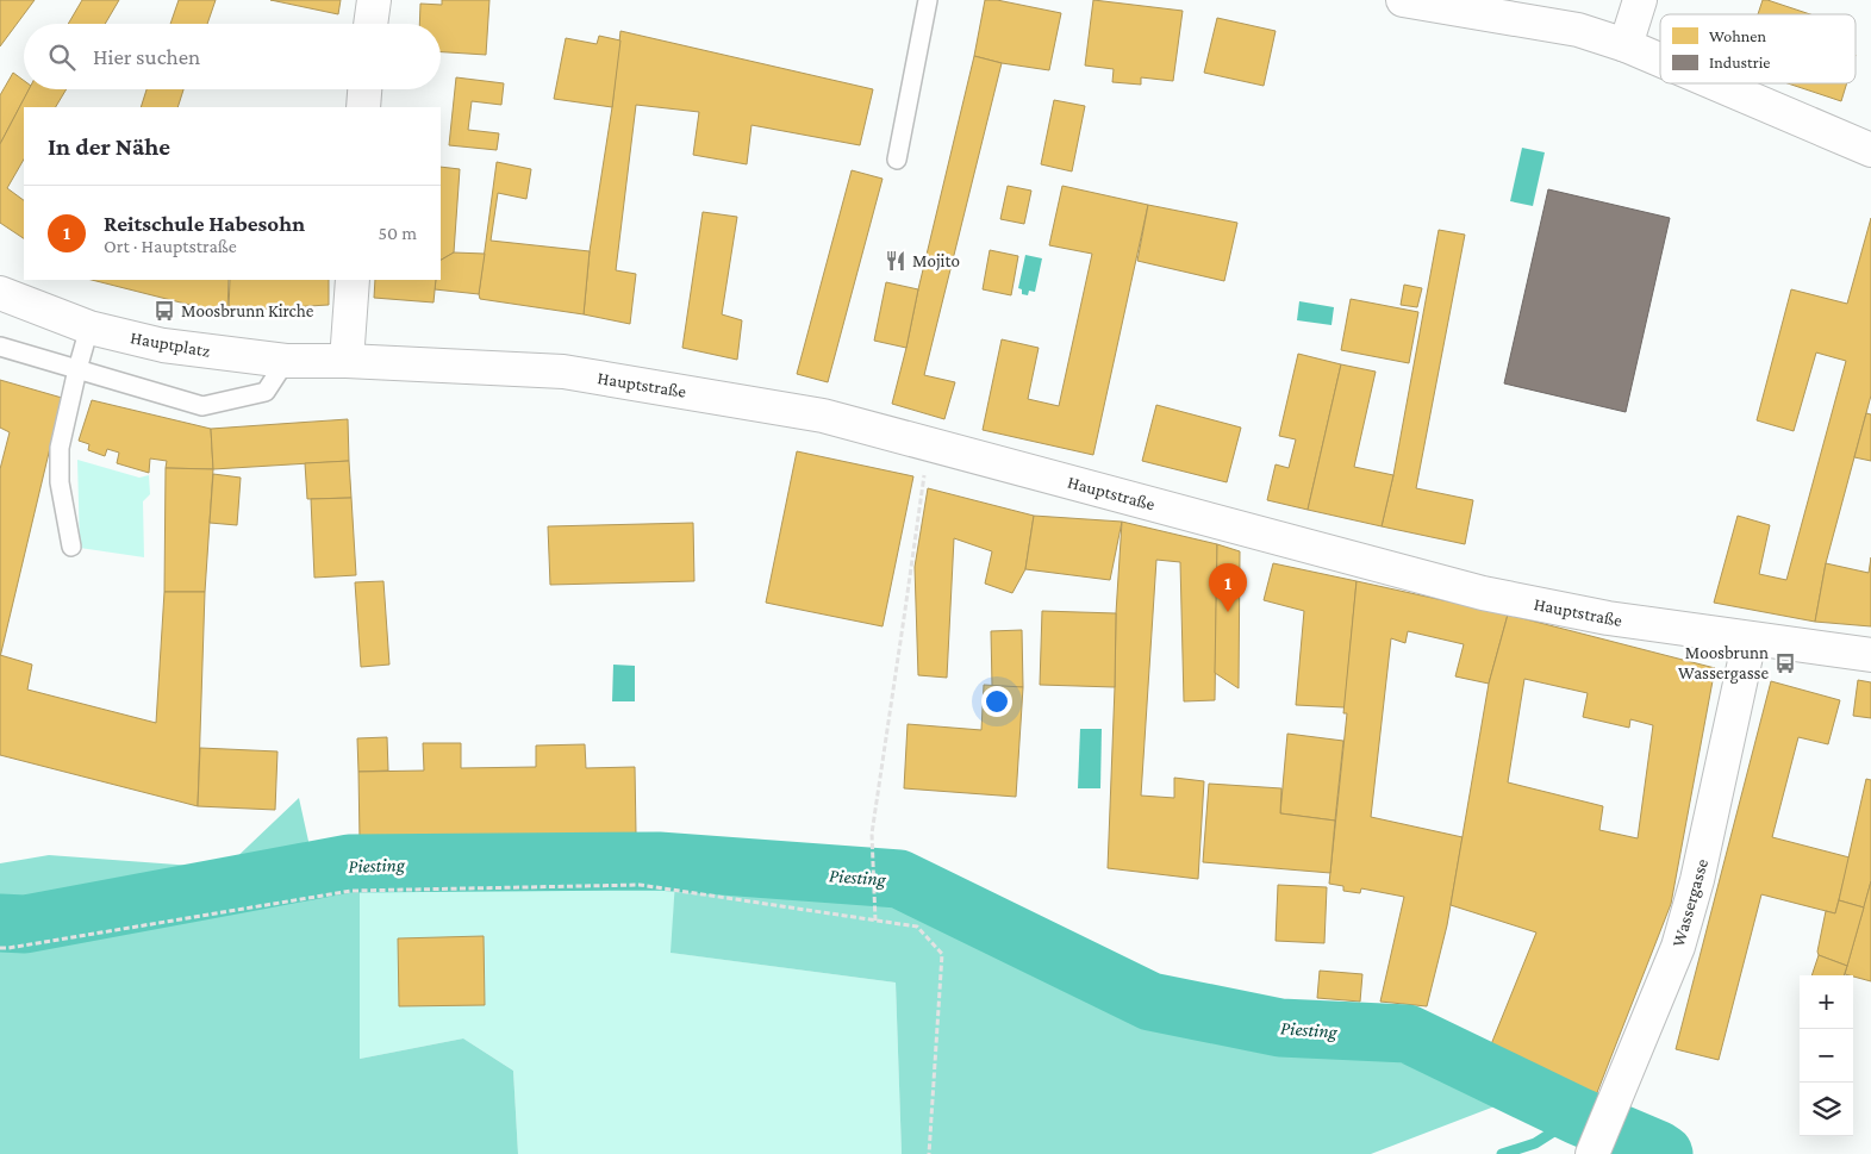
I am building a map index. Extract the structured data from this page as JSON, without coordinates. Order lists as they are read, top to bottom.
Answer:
{
  "streets": {
    "main road": ["Hauptplatz", "Hauptstraße", "Wassergasse"]
  },
  "crossings": [
    ["Hauptplatz", "Hauptstraße"],
    ["Hauptstraße", "Wassergasse"]
  ],
  "water": ["Piesting"],
  "places": {
    "restaurant": ["Mojito"],
    "bus stop": ["Moosbrunn Kirche", "Moosbrunn Wassergasse"]
  },
  "legend": ["Wohnen", "Industrie"],
  "page": {
    "search": "Hier suchen",
    "heading": "In der Nähe",
    "list": [
      {
        "mark": "1",
        "name": "Reitschule Habesohn",
        "note": "Ort · Hauptstraße",
        "value": "50 m"
      }
    ],
    "pins": "1",
    "map_buttons": ["+", "−"]
  }
}
